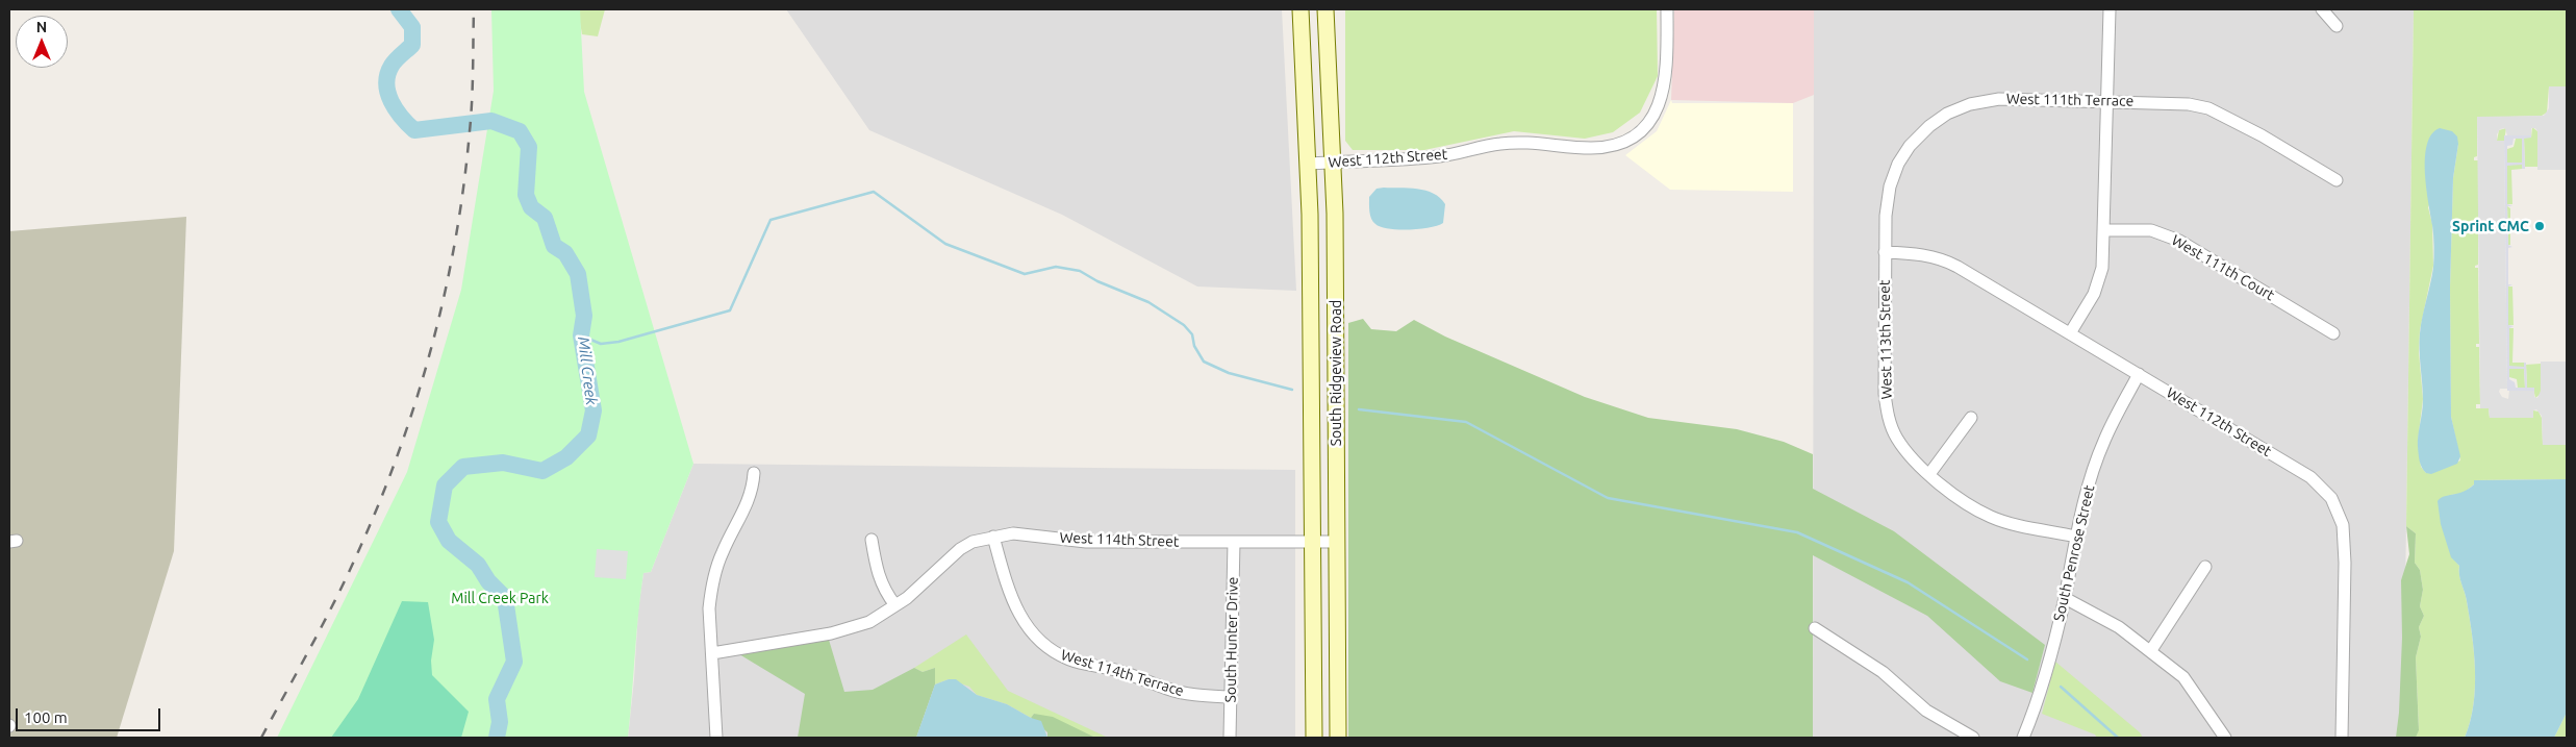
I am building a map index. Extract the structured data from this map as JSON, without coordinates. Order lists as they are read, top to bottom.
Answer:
{
  "streets": {
    "main road": ["South Ridgeview Road"],
    "street": [
      "West 111th Terrace",
      "West 112th Street",
      "West 111th Court",
      "West 113th Street",
      "West 114th Street",
      "South Penrose Street",
      "South Hunter Drive",
      "West 114th Terrace"
    ]
  },
  "crossings": [
    ["West 111th Terrace", "West 112th Street"],
    ["West 111th Terrace", "West 113th Street"],
    ["West 112th Street", "West 113th Street"],
    ["West 112th Street", "South Ridgeview Road"],
    ["West 112th Street", "South Penrose Street"],
    ["West 113th Street", "South Penrose Street"],
    ["South Ridgeview Road", "West 114th Street"],
    ["West 114th Street", "South Hunter Drive"],
    ["West 114th Street", "West 114th Terrace"],
    ["South Hunter Drive", "West 114th Terrace"]
  ],
  "water": ["Mill Creek"],
  "parks": ["Mill Creek Park"],
  "places": ["Sprint CMC"],
  "scale_bar": "100 m",
  "north": "top"
}
